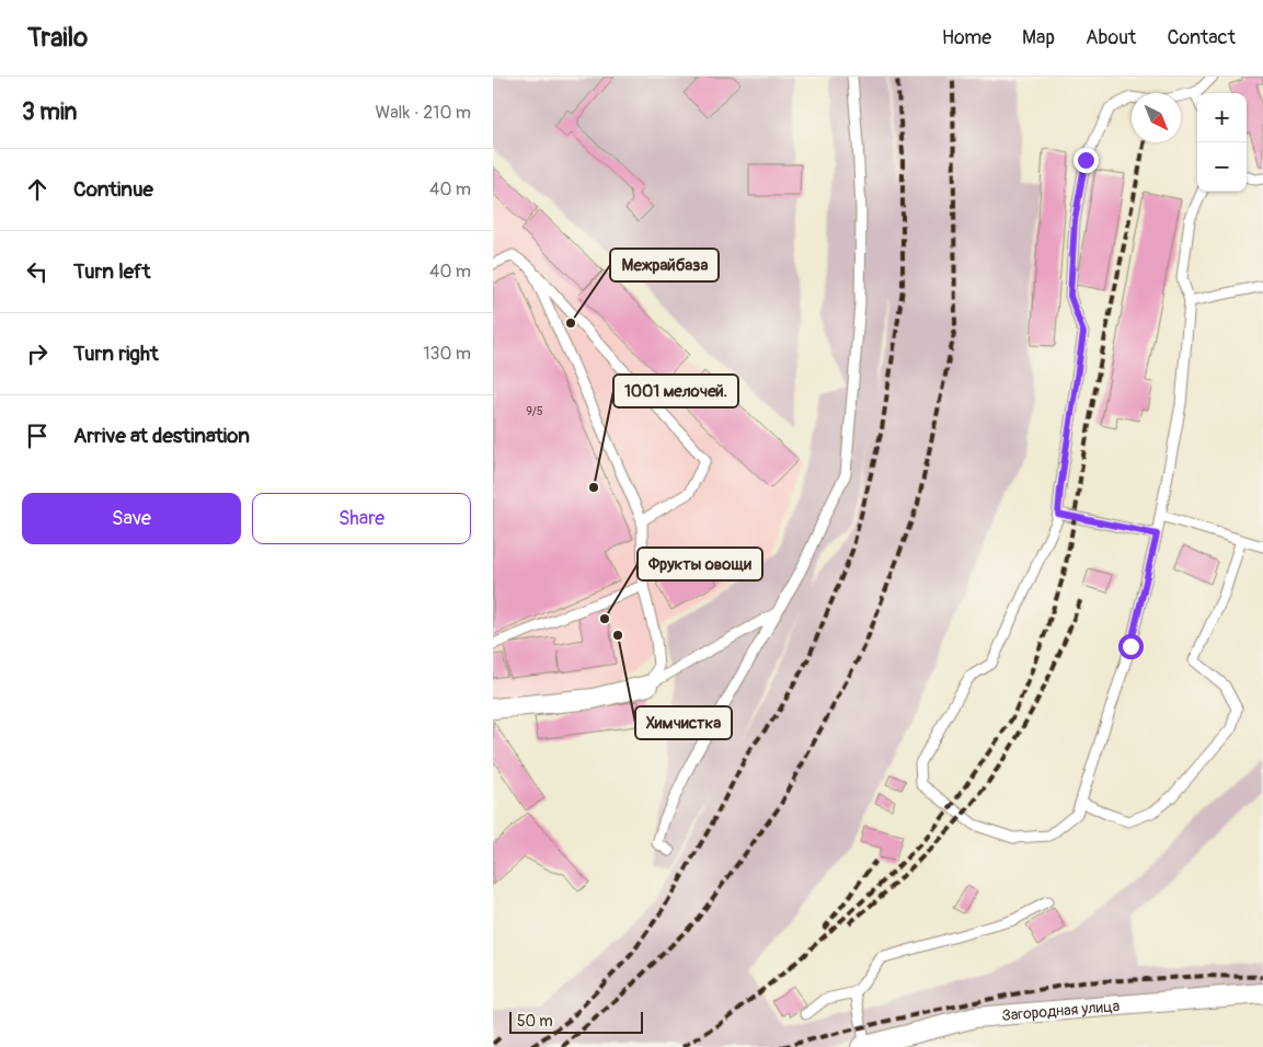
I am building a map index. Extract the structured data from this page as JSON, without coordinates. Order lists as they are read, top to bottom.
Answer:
{
  "streets": {
    "street": ["Загородная улица"]
  },
  "places": [
    "Межрайбаза",
    "1001 мелочей.",
    "Фрукты овощи",
    "Химчистка"
  ],
  "house_numbers": ["9/5"],
  "scale_bar": "50 m",
  "north": "bottom right",
  "page": {
    "header": "Trailo",
    "nav": [
      "Home",
      "Map",
      "About",
      "Contact"
    ],
    "heading": ["3 min", "Walk · 210 m"],
    "map_buttons": ["+", "−"],
    "list": [
      ["Continue", "40 m"],
      ["Turn left", "40 m"],
      ["Turn right", "130 m"],
      "Arrive at destination"
    ],
    "buttons": ["Save", "Share"],
    "scale": "50 m"
  }
}
